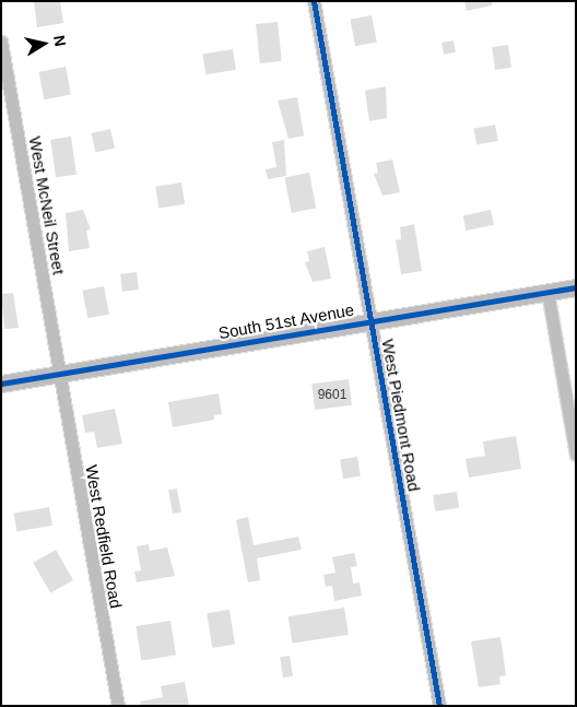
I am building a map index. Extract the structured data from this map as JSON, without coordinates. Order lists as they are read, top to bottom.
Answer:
{
  "streets": {
    "main road": ["South 51st Avenue"],
    "street": ["West McNeil Street", "West Piedmont Road", "West Redfield Road"]
  },
  "crossings": [
    ["West McNeil Street", "South 51st Avenue"],
    ["West McNeil Street", "West Redfield Road"],
    ["South 51st Avenue", "West Piedmont Road"],
    ["South 51st Avenue", "West Redfield Road"]
  ],
  "house_numbers": ["9601"],
  "north": "right"
}
